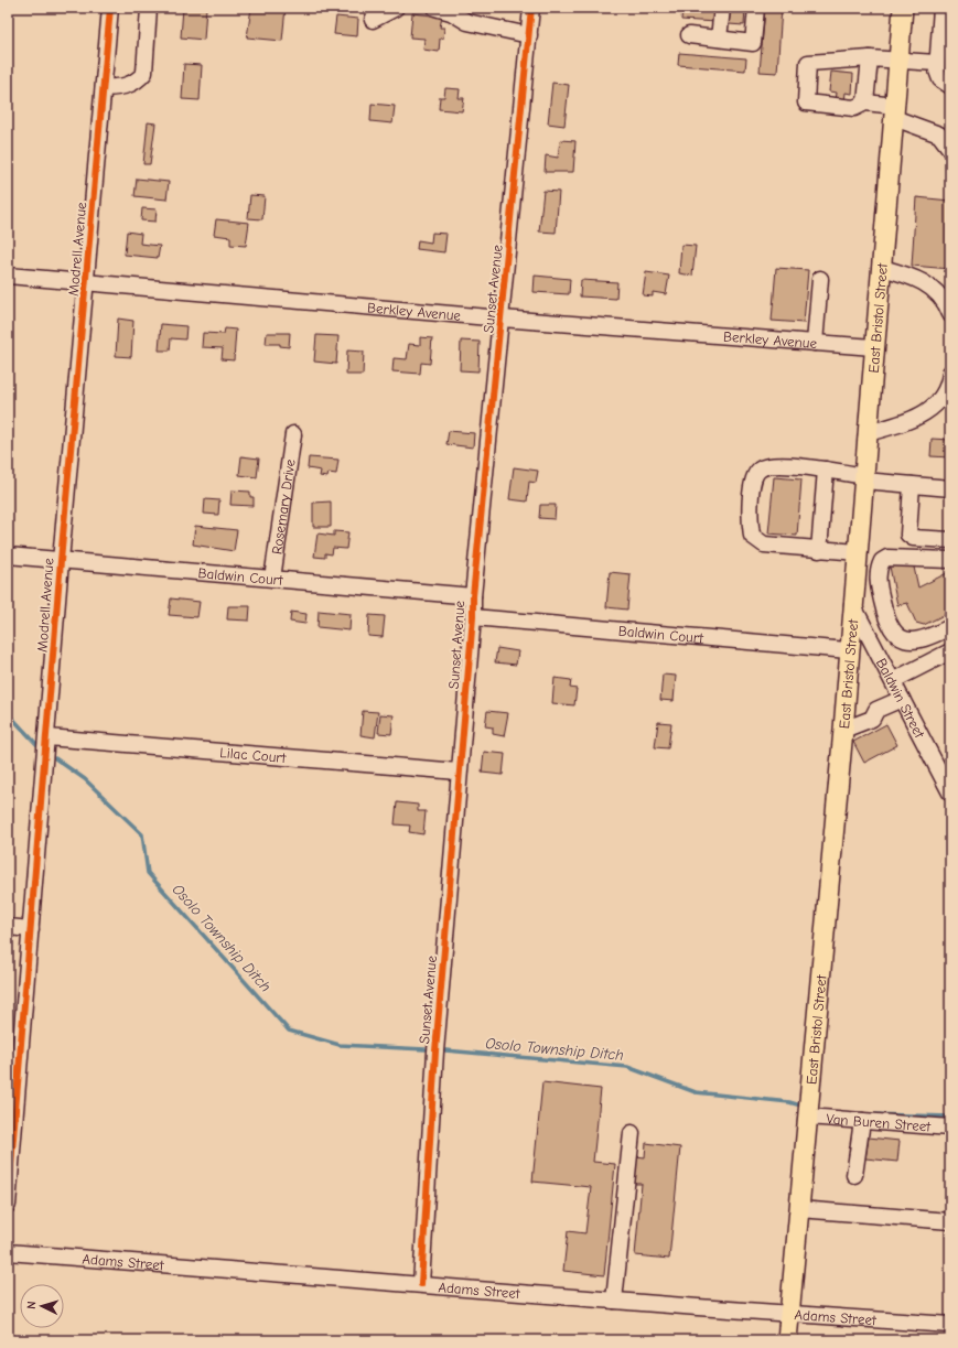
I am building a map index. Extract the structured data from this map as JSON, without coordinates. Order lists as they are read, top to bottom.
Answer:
{
  "streets": {
    "main road": ["East Bristol Street"],
    "street": [
      "Modrell Avenue",
      "Sunset Avenue",
      "Berkley Avenue",
      "Rosemary Drive",
      "Baldwin Court",
      "Baldwin Street",
      "Lilac Court",
      "Van Buren Street",
      "Adams Street"
    ]
  },
  "crossings": [
    ["Modrell Avenue", "Berkley Avenue"],
    ["Modrell Avenue", "Baldwin Court"],
    ["Modrell Avenue", "Lilac Court"],
    ["Sunset Avenue", "Berkley Avenue"],
    ["Sunset Avenue", "Baldwin Court"],
    ["Sunset Avenue", "Lilac Court"],
    ["Sunset Avenue", "Adams Street"],
    ["Berkley Avenue", "East Bristol Street"],
    ["East Bristol Street", "Baldwin Court"],
    ["East Bristol Street", "Baldwin Street"],
    ["East Bristol Street", "Van Buren Street"],
    ["East Bristol Street", "Adams Street"],
    ["Rosemary Drive", "Baldwin Court"]
  ],
  "water": ["Osolo Township Ditch"],
  "north": "left"
}
